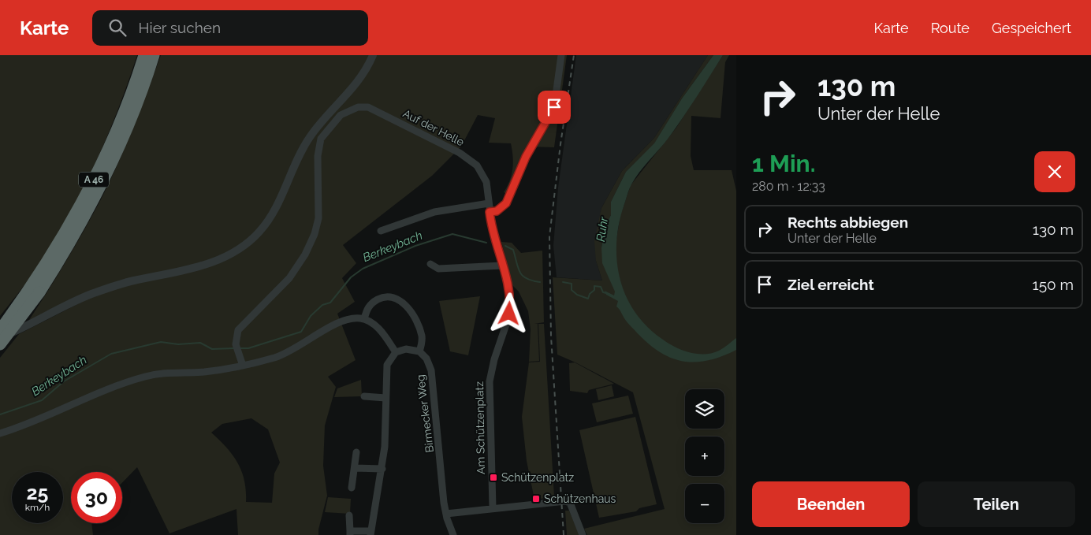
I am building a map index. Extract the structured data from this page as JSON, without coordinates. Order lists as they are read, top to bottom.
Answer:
{
  "streets": {
    "highway": ["A 46"],
    "street": ["Auf der Helle", "Birmecker Weg", "Am Schützenplatz"]
  },
  "crossings": [
    ["Auf der Helle", "Am Schützenplatz"]
  ],
  "water": ["Ruhr", "Berkeybach"],
  "places": {
    "transit": ["Schützenplatz", "Schützenhaus"]
  },
  "page": {
    "header": "Karte",
    "search": "Hier suchen",
    "nav": ["Karte", "Route", "Gespeichert"],
    "turn": ["130 m", "Unter der Helle"],
    "heading": ["1 Min.", "280 m · 12:33"],
    "list": [
      {
        "name": "Rechts abbiegen",
        "note": "Unter der Helle",
        "value": "130 m"
      },
      {
        "name": "Ziel erreicht",
        "value": "150 m"
      }
    ],
    "map_buttons": ["+", "−"],
    "speed": "25 km/h",
    "limit": "30",
    "buttons": ["Beenden", "Teilen"]
  }
}
